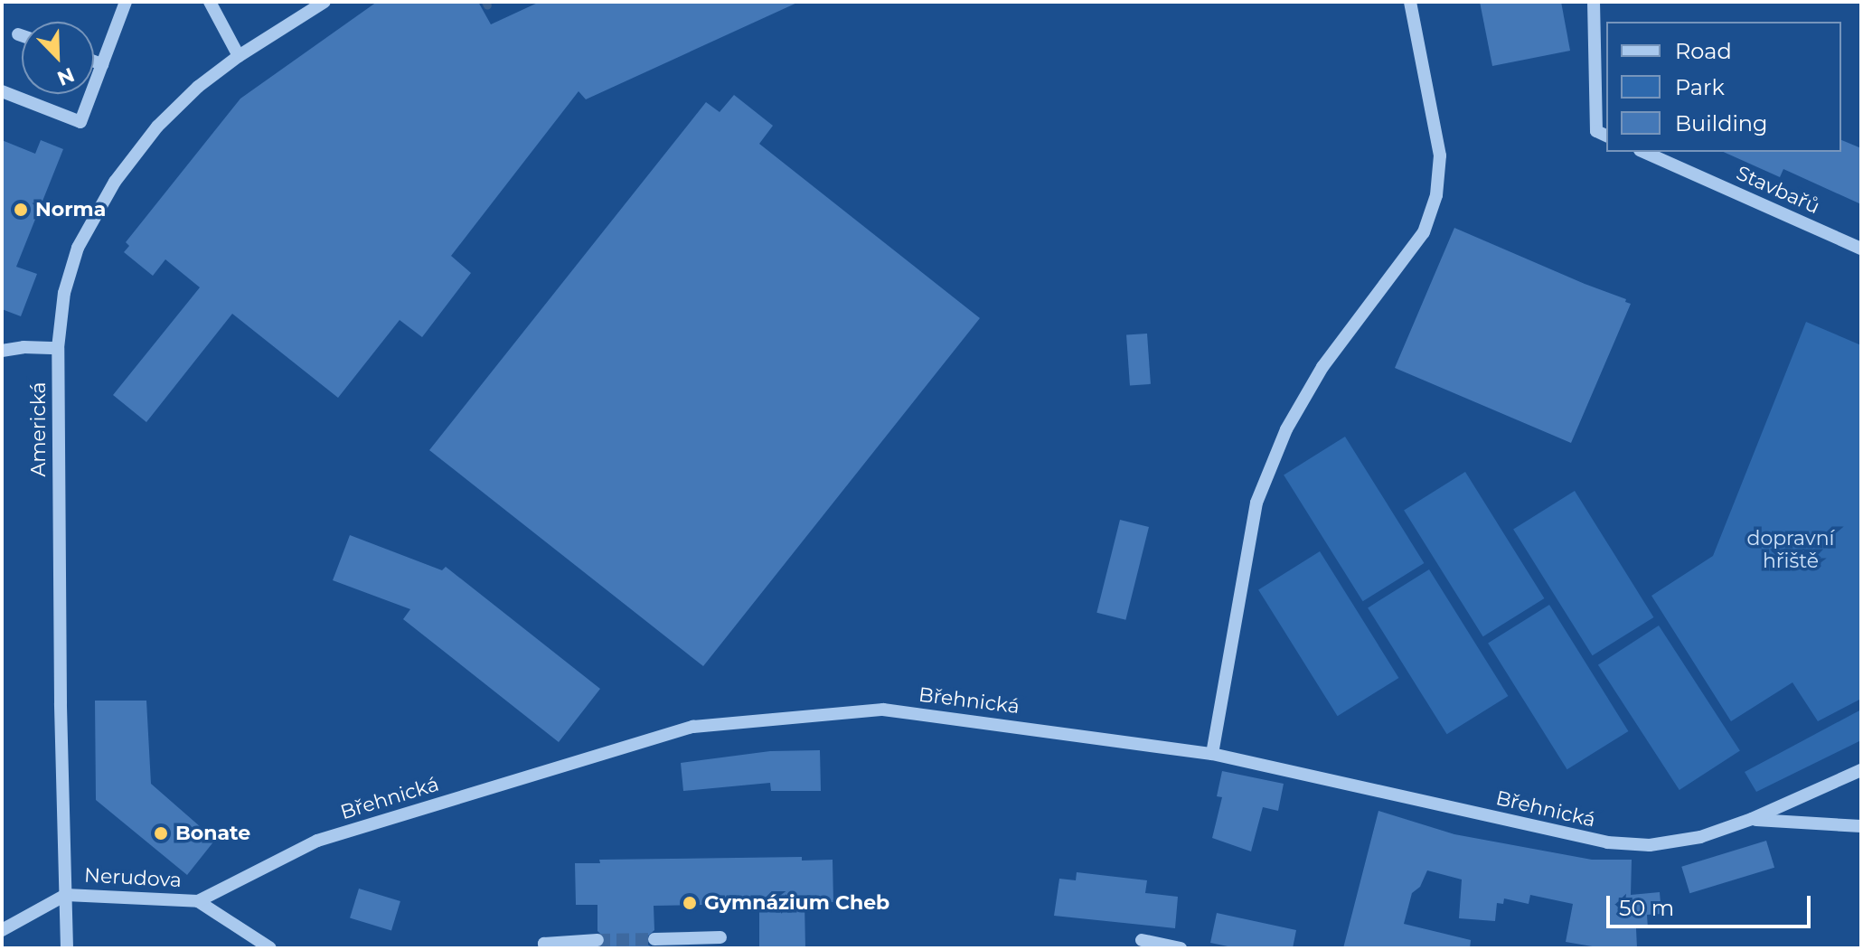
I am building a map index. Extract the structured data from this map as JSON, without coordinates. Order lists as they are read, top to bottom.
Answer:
{
  "streets": {
    "street": [
      "Stavbařů",
      "Americká",
      "Břehnická",
      "Nerudova"
    ]
  },
  "crossings": [
    ["Americká", "Nerudova"],
    ["Břehnická", "Nerudova"]
  ],
  "parks": ["dopravní hřiště"],
  "places": ["Norma", "Bonate", "Gymnázium Cheb"],
  "legend": ["Road", "Park", "Building"],
  "scale_bar": "50 m",
  "north": "bottom right"
}
